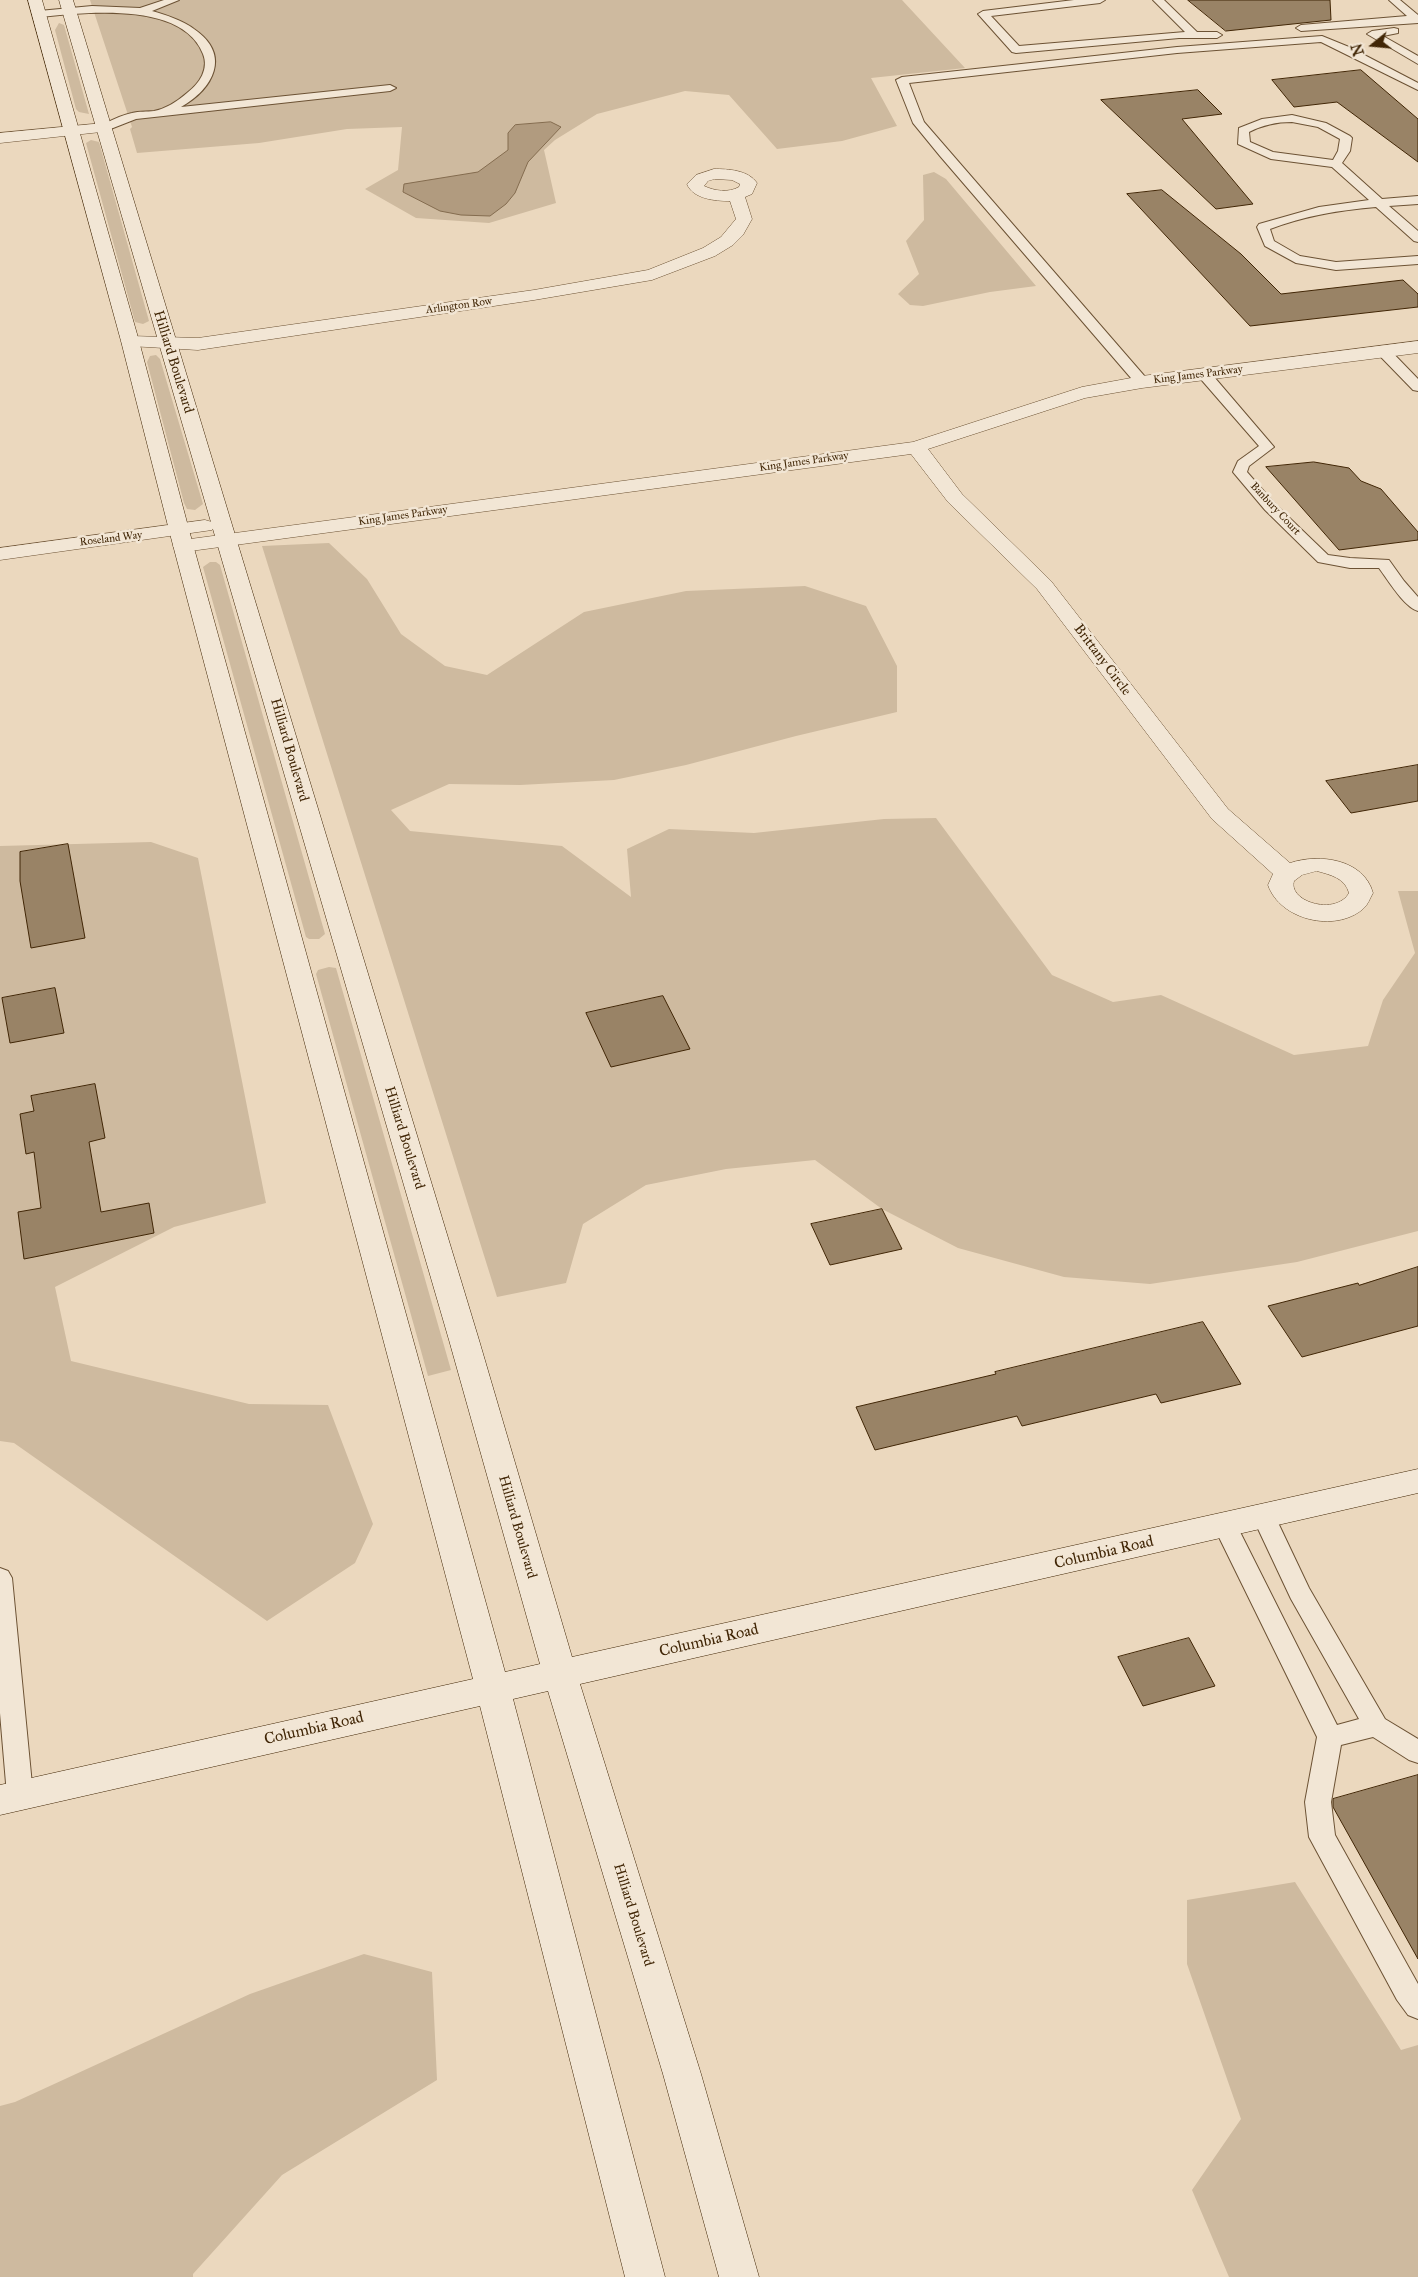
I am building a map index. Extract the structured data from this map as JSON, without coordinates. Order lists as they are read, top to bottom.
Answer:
{
  "streets": {
    "main road": [
      "Arlington Row",
      "Hilliard Boulevard",
      "King James Parkway",
      "Roseland Way",
      "Brittany Circle",
      "Columbia Road"
    ],
    "lane": ["Banbury Court"]
  },
  "crossings": [
    ["Arlington Row", "Hilliard Boulevard"],
    ["Hilliard Boulevard", "King James Parkway"],
    ["Hilliard Boulevard", "Roseland Way"],
    ["Hilliard Boulevard", "Columbia Road"],
    ["King James Parkway", "Banbury Court"],
    ["King James Parkway", "Roseland Way"],
    ["King James Parkway", "Brittany Circle"]
  ],
  "north": "left"
}
